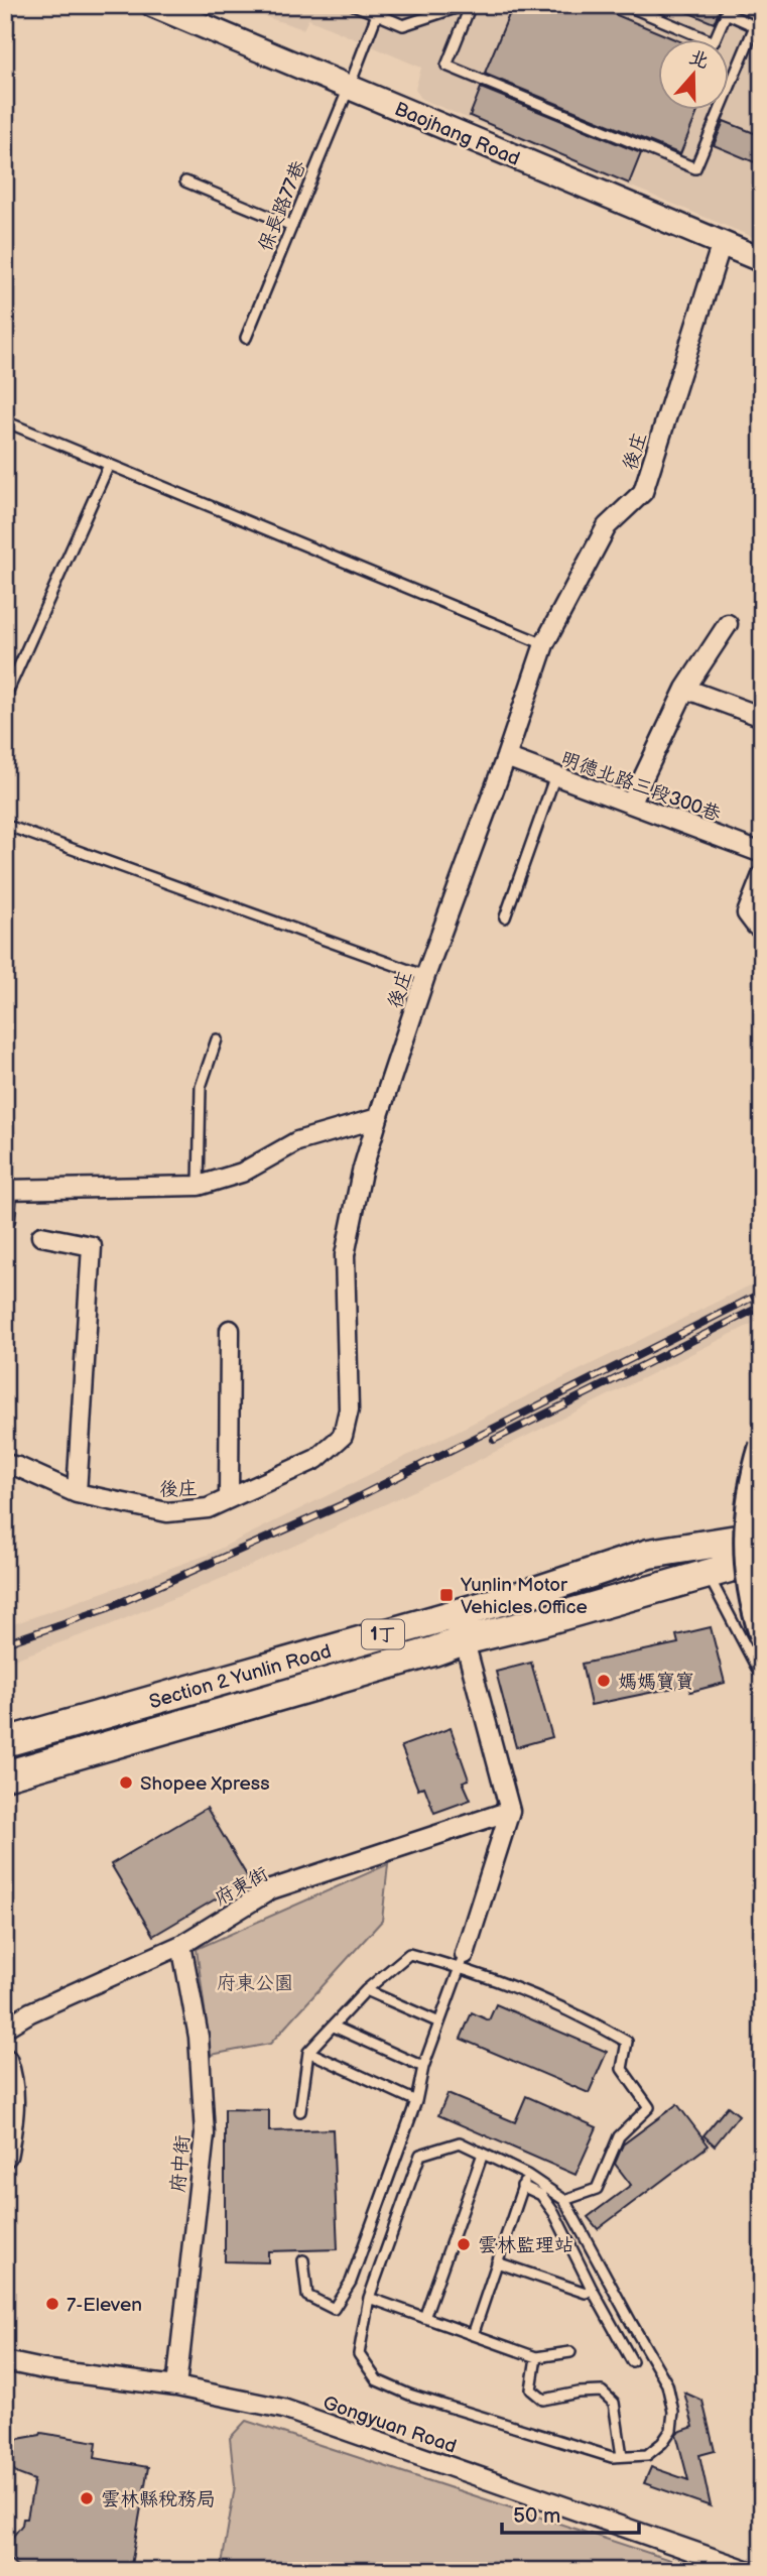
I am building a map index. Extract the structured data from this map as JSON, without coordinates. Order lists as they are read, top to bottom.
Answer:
{
  "streets": {
    "main road": ["1丁", "Section 2 Yunlin Road"],
    "street": [
      "Baojhang Road",
      "後庄",
      "明德北路三段300巷",
      "府東街",
      "府中街",
      "Gongyuan Road"
    ],
    "lane": ["保長路77巷"]
  },
  "crossings": [
    ["Baojhang Road", "保長路77巷"],
    ["Baojhang Road", "後庄"],
    ["後庄", "明德北路三段300巷"],
    ["1丁", "Section 2 Yunlin Road"],
    ["府東街", "府中街"],
    ["府中街", "Gongyuan Road"]
  ],
  "parks": ["府東公園"],
  "places": {
    "transit": ["Yunlin Motor Vehicles Office"],
    "other": [
      "媽媽寶寶",
      "Shopee Xpress",
      "雲林監理站",
      "7-Eleven",
      "雲林縣稅務局"
    ]
  },
  "scale_bar": "50 m",
  "north": "top"
}
